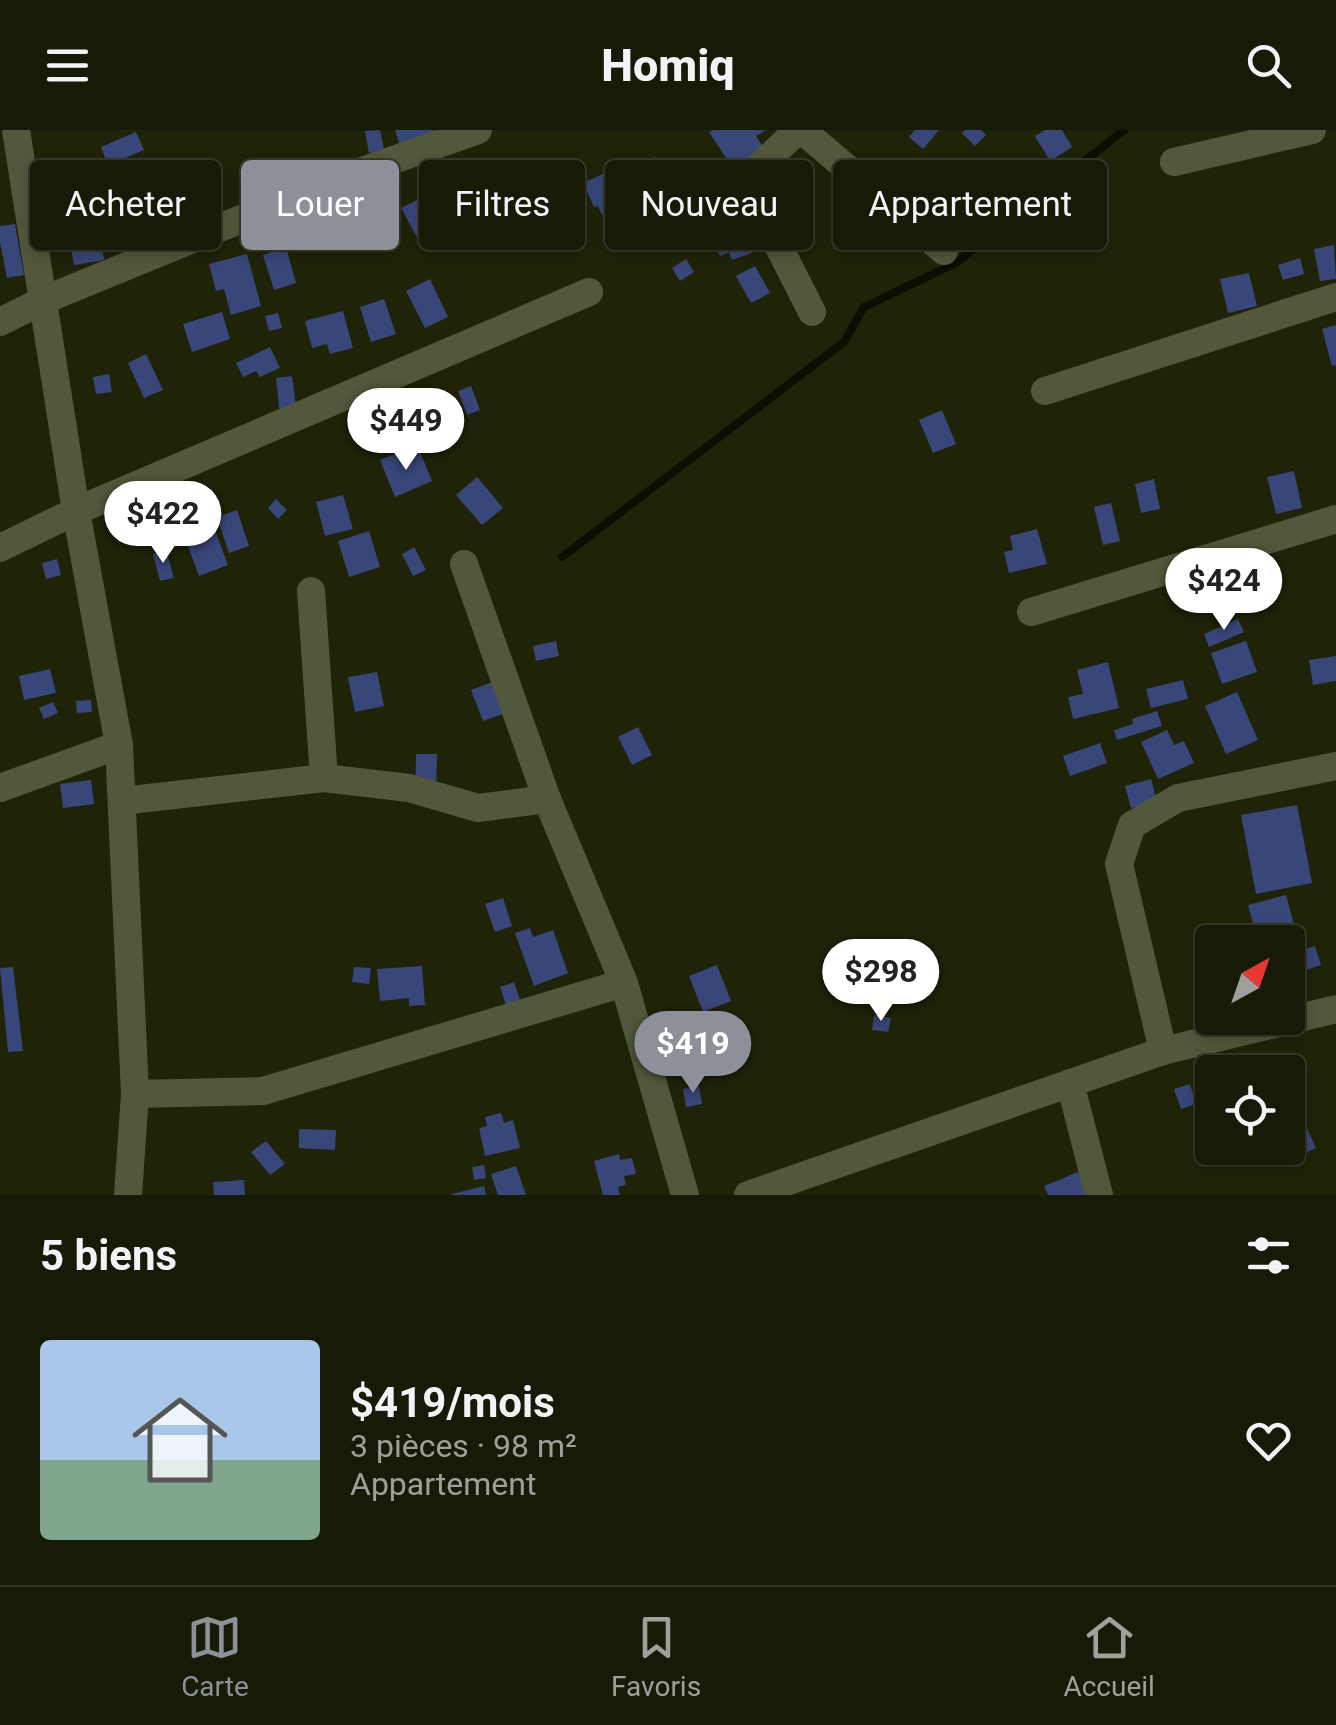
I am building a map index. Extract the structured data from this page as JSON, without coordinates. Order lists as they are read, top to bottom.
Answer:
{
  "north": "top right",
  "page": {
    "header": "Homiq",
    "chip": [
      "Acheter",
      "Louer",
      "Filtres",
      "Nouveau",
      "Appartement"
    ],
    "price": [
      "$449",
      "$422",
      "$424",
      "$298",
      "$419"
    ],
    "heading": "5 biens",
    "list": [
      {
        "name": "$419/mois",
        "note": "3 pièces · 98 m² · Appartement"
      }
    ],
    "tabs": ["Carte", "Favoris", "Accueil"]
  }
}
